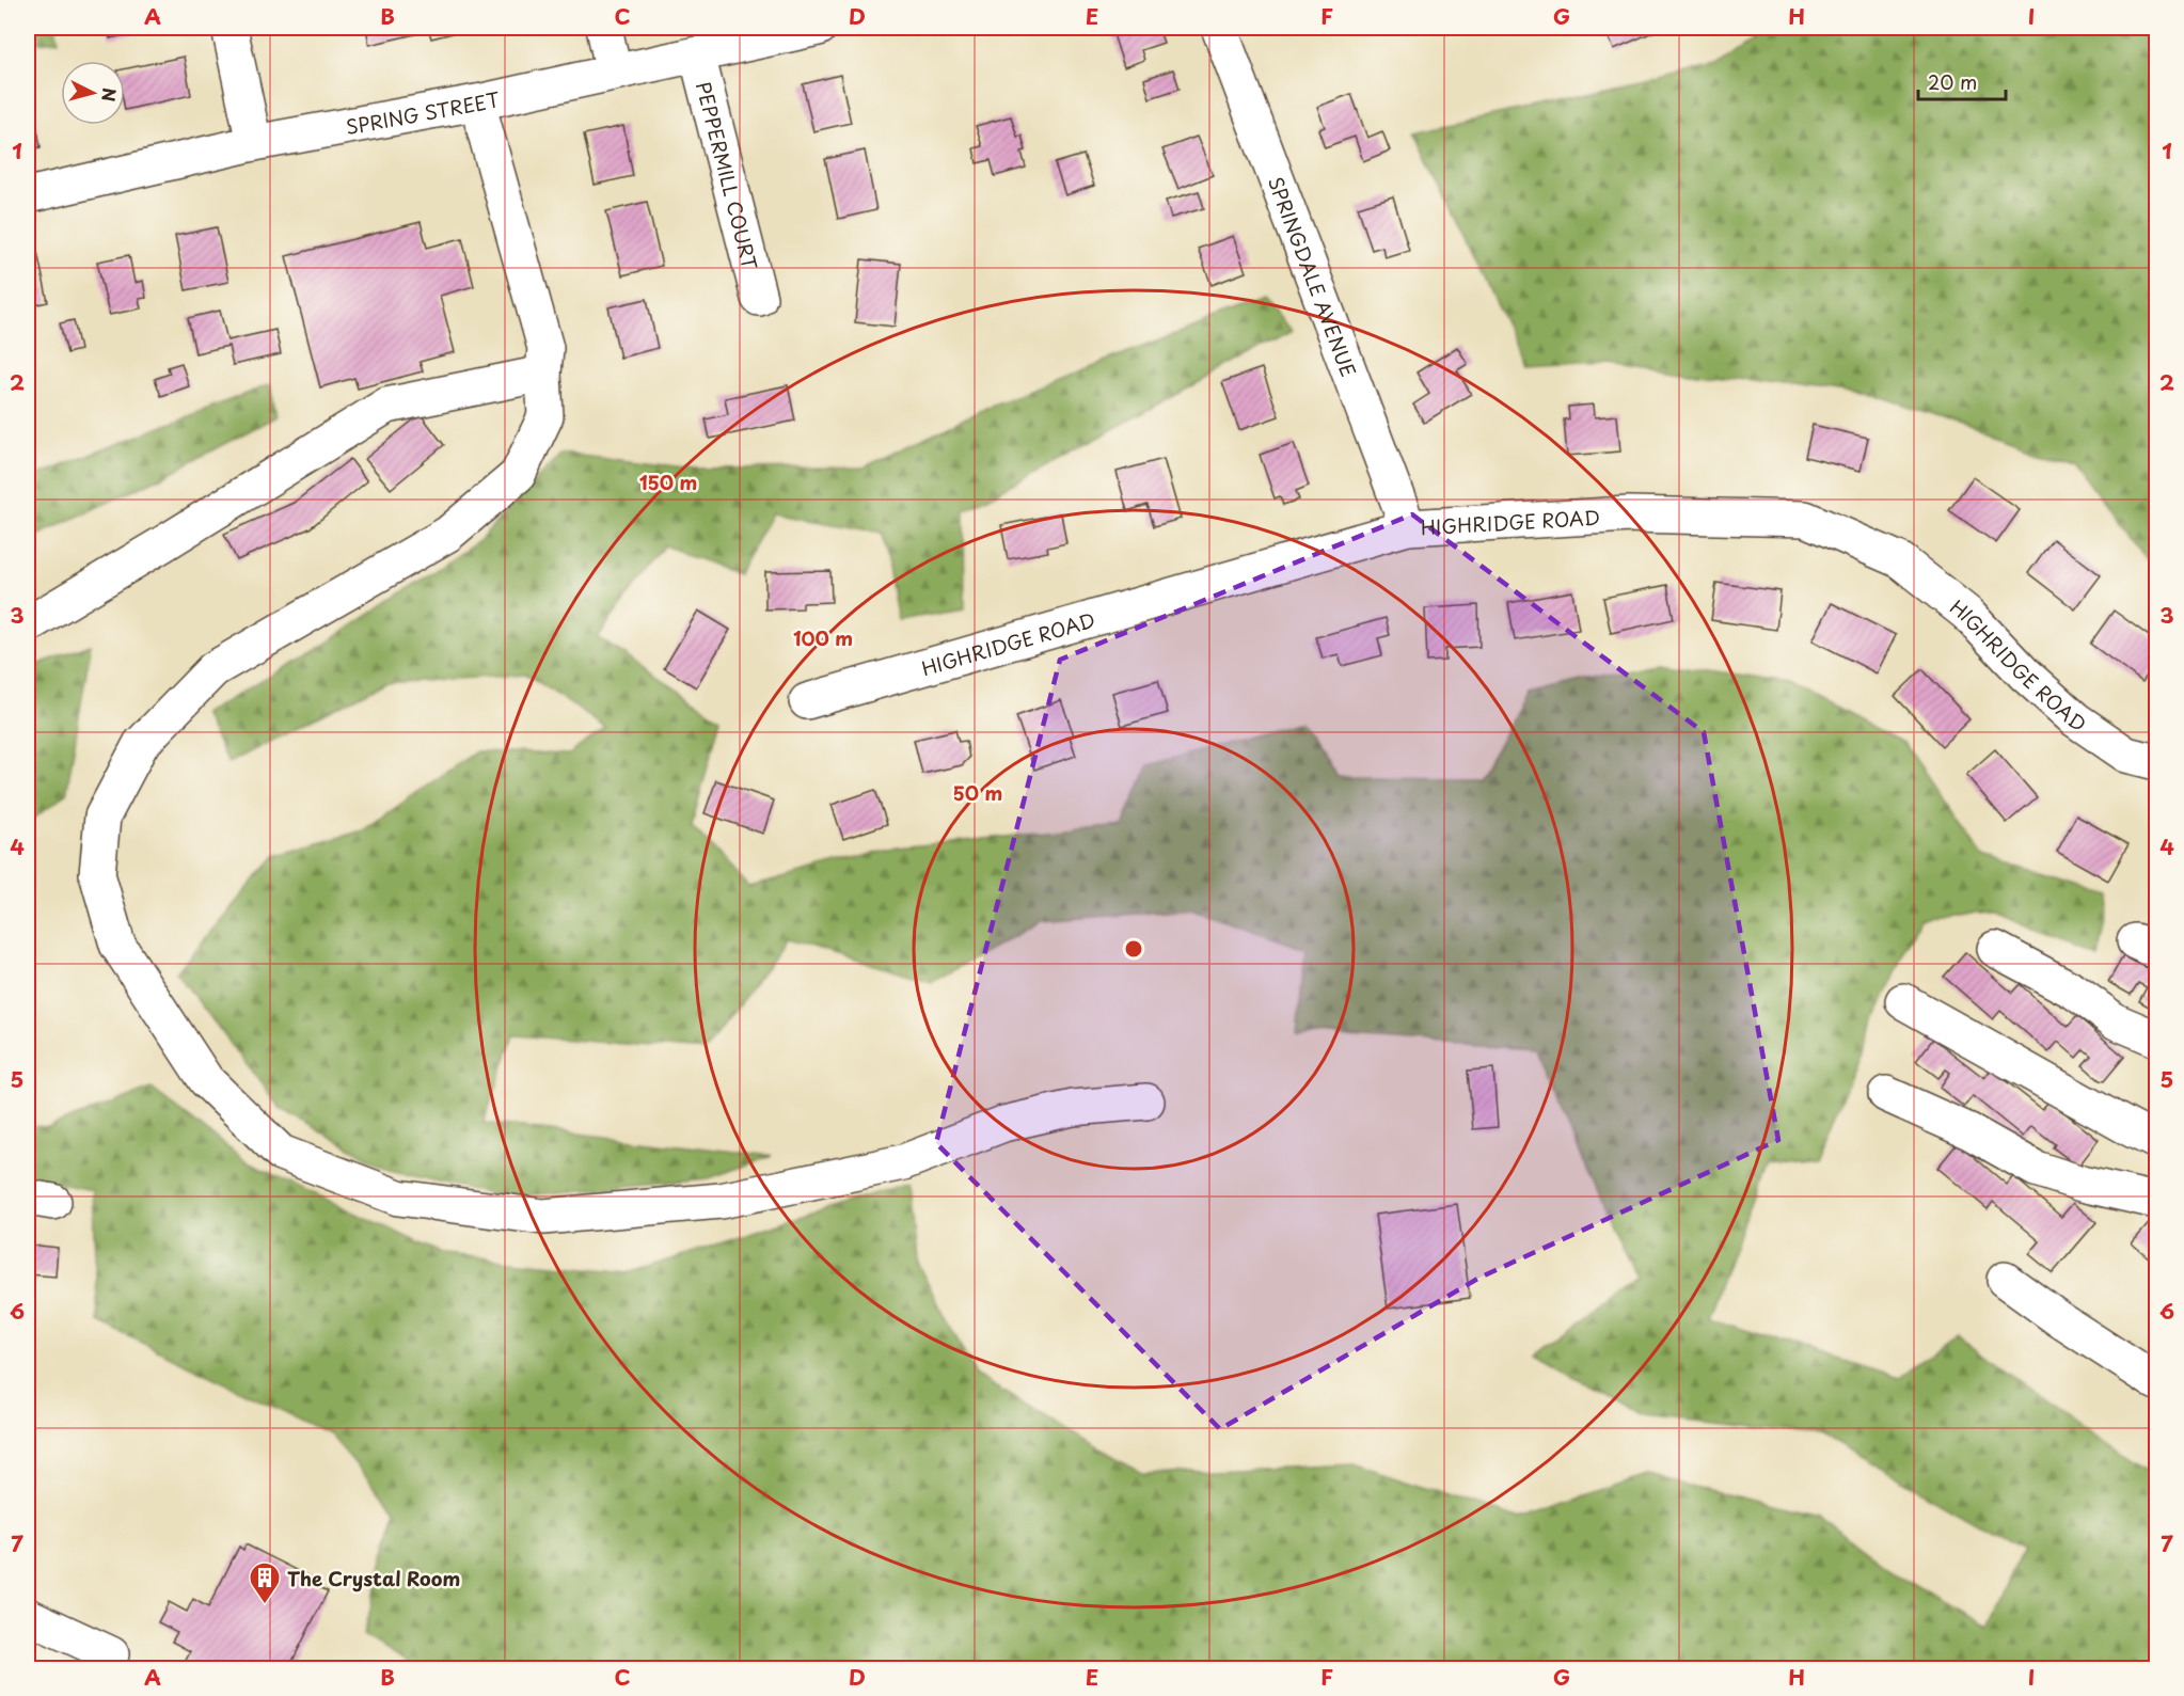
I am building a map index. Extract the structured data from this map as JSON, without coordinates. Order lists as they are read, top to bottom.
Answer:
{
  "streets": {
    "street": [
      "SPRING STREET",
      "PEPPERMILL COURT",
      "SPRINGDALE AVENUE",
      "HIGHRIDGE ROAD"
    ]
  },
  "crossings": [
    ["SPRING STREET", "PEPPERMILL COURT"],
    ["SPRINGDALE AVENUE", "HIGHRIDGE ROAD"]
  ],
  "places": {
    "building": ["The Crystal Room"]
  },
  "scale_bar": "20 m",
  "north": "right",
  "grid": {
    "columns": [
      "A",
      "B",
      "C",
      "D",
      "E",
      "F",
      "G",
      "H",
      "I"
    ],
    "rows": [
      "1",
      "2",
      "3",
      "4",
      "5",
      "6",
      "7"
    ]
  },
  "rings": ["150 m", "100 m", "50 m"]
}
